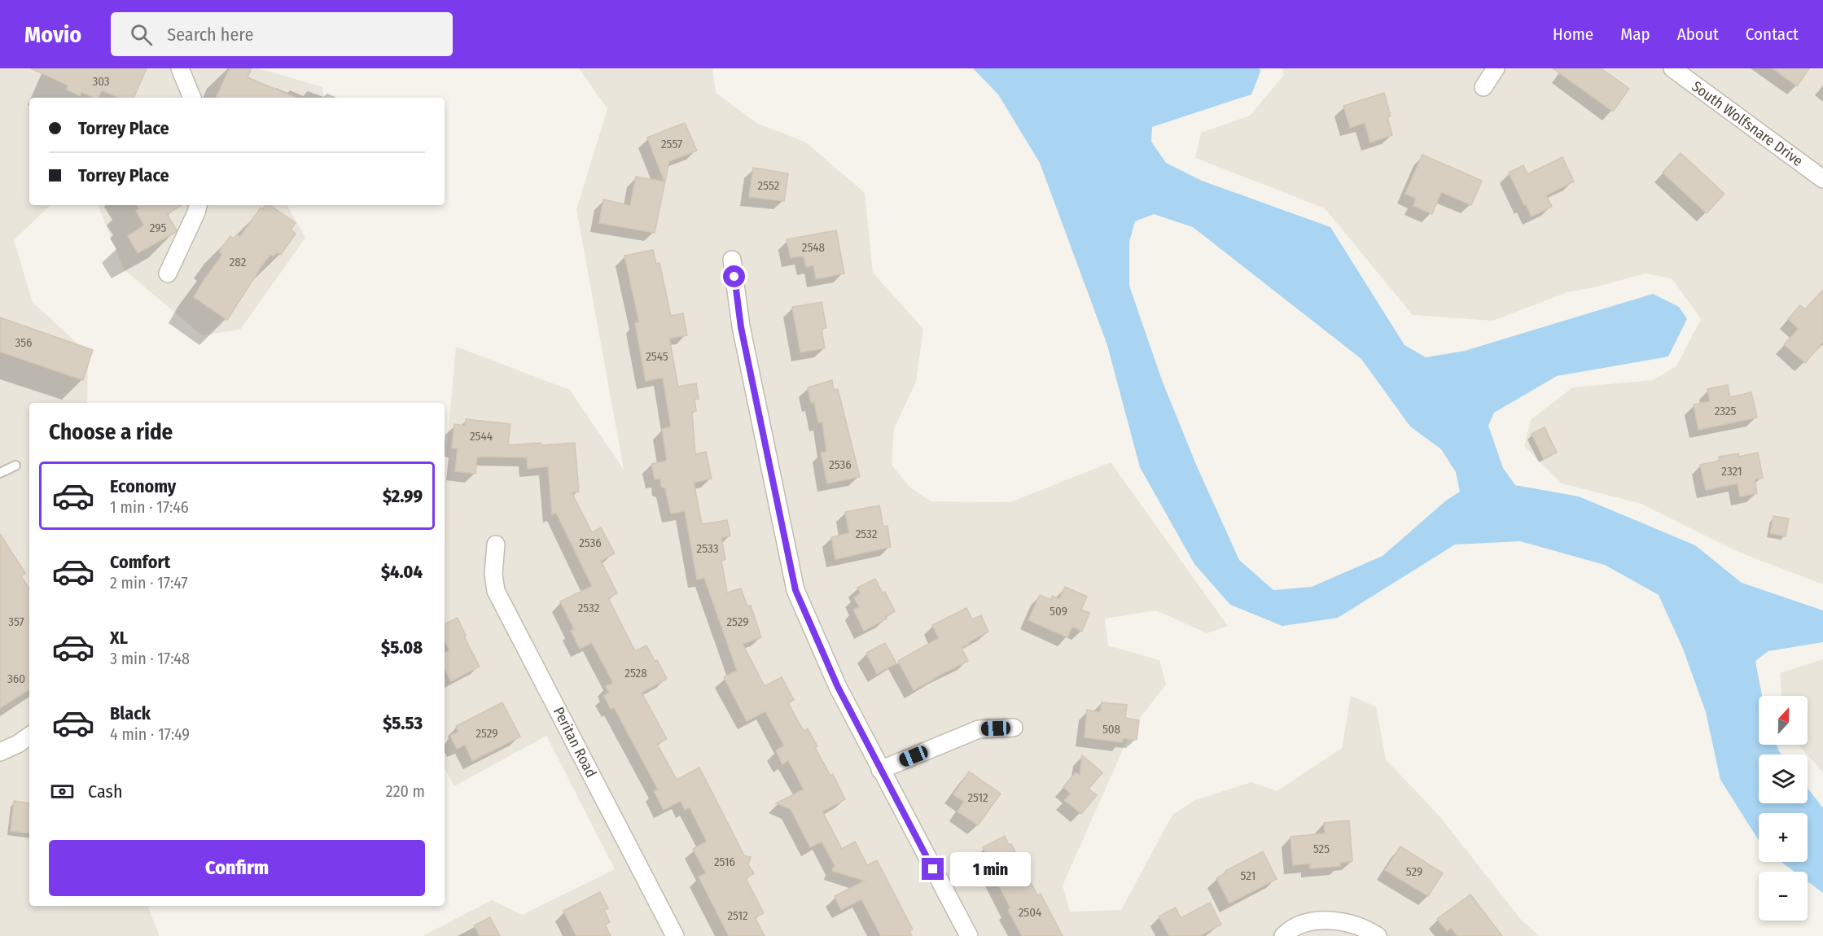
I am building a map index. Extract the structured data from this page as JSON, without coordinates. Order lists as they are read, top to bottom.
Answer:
{
  "streets": {
    "street": ["South Wolfsnare Drive", "Peritan Road"]
  },
  "house_numbers": [
    "303",
    "2557",
    "2552",
    "295",
    "2548",
    "282",
    "356",
    "2545",
    "2325",
    "2544",
    "2536",
    "2321",
    "2532",
    "2536",
    "2533",
    "2532",
    "509",
    "357",
    "2529",
    "2528",
    "360",
    "508",
    "2529",
    "2512",
    "525",
    "2516",
    "529",
    "521",
    "2504",
    "2512"
  ],
  "north": "top",
  "page": {
    "header": "Movio",
    "search": "Search here",
    "nav": [
      "Home",
      "Map",
      "About",
      "Contact"
    ],
    "banner": ["Torrey Place", "Torrey Place"],
    "heading": "Choose a ride",
    "list": [
      {
        "name": "Economy",
        "note": "1 min · 17:46",
        "value": "$2.99"
      },
      {
        "name": "Comfort",
        "note": "2 min · 17:47",
        "value": "$4.04"
      },
      {
        "name": "XL",
        "note": "3 min · 17:48",
        "value": "$5.08"
      },
      {
        "name": "Black",
        "note": "4 min · 17:49",
        "value": "$5.53"
      }
    ],
    "map_buttons": ["+", "−"],
    "pay": ["Cash", "220 m"],
    "buttons": "Confirm",
    "bubble": "1 min"
  }
}
